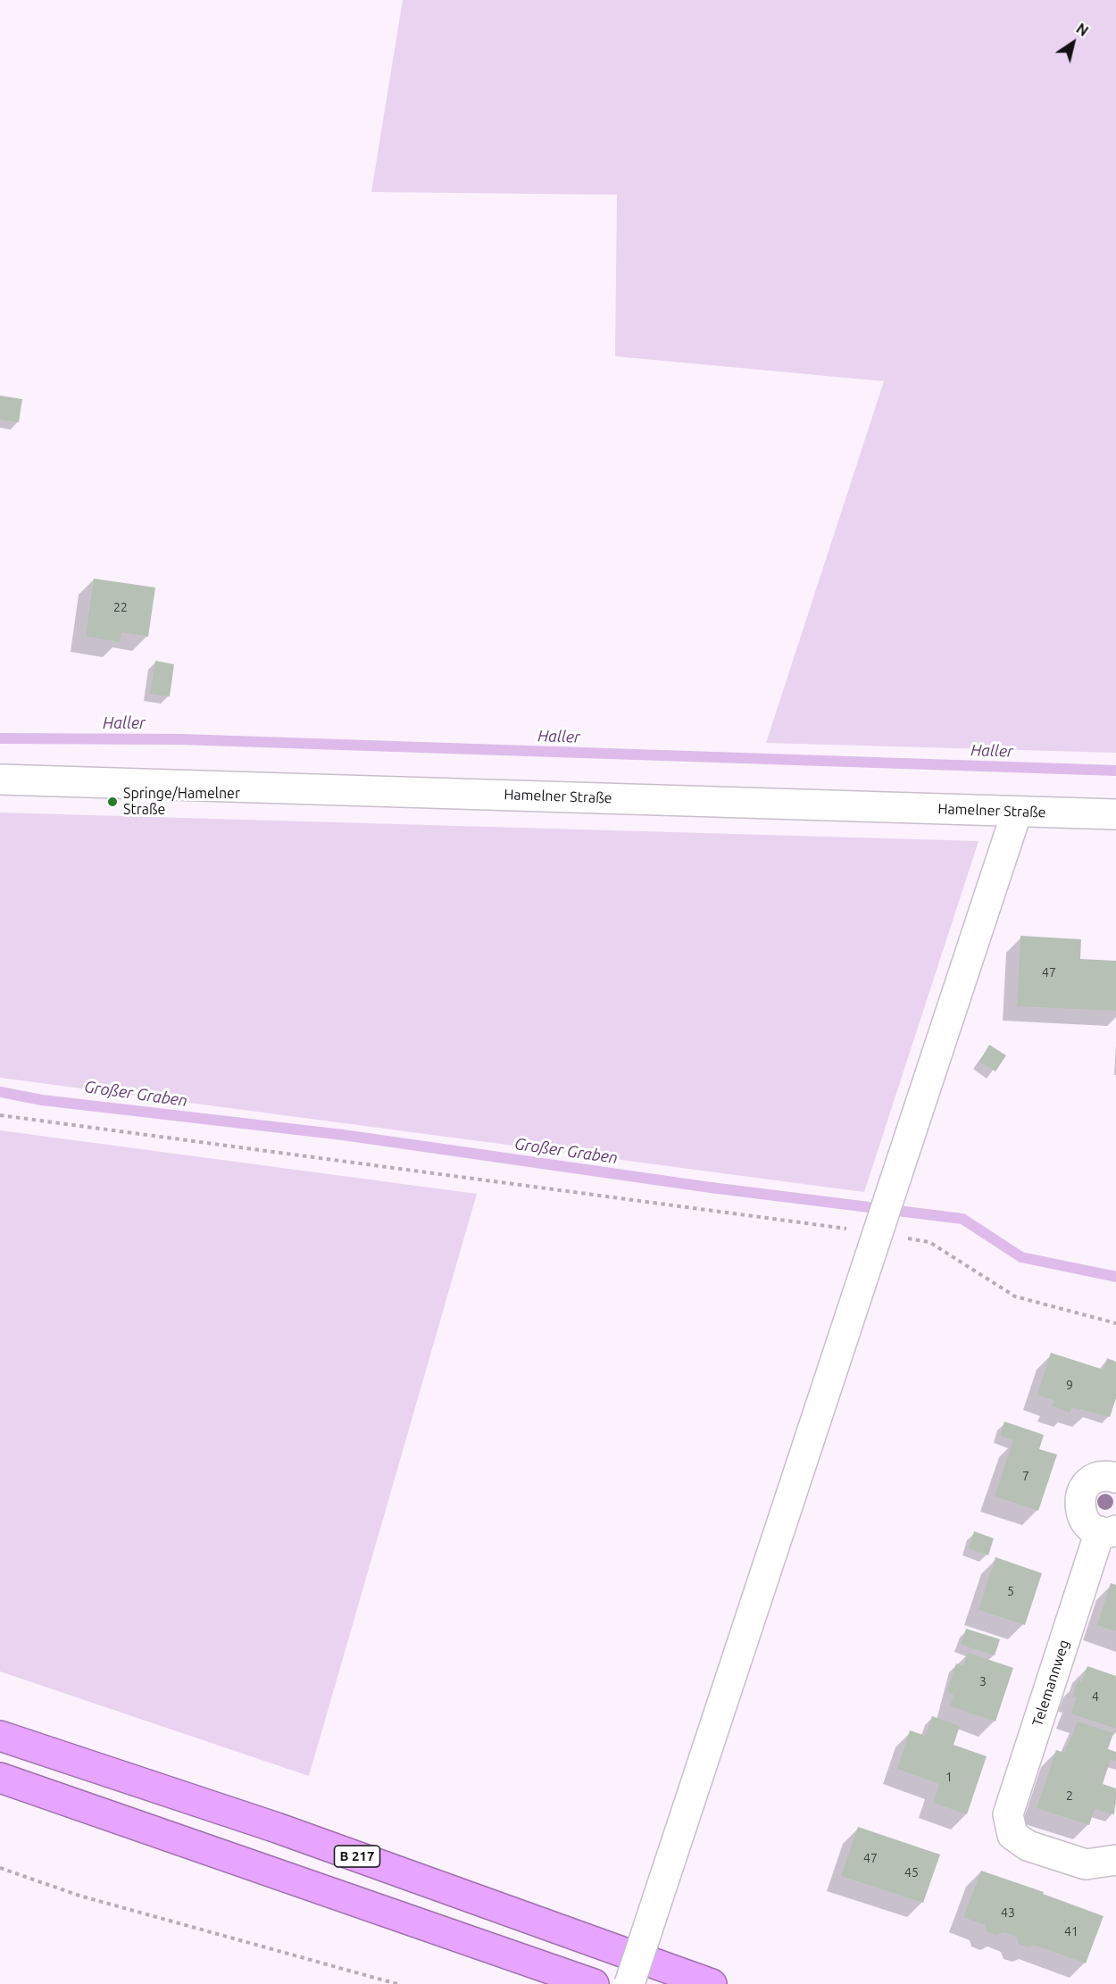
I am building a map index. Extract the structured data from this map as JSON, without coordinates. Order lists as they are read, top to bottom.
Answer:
{
  "streets": {
    "highway": ["B 217"],
    "street": ["Hamelner Straße", "Telemannweg"]
  },
  "water": ["Haller", "Großer Graben"],
  "places": ["Springe/Hamelner Straße"],
  "house_numbers": [
    "22",
    "47",
    "9",
    "7",
    "5",
    "3",
    "4",
    "1",
    "2",
    "47",
    "45",
    "43",
    "41"
  ],
  "north": "top right"
}
